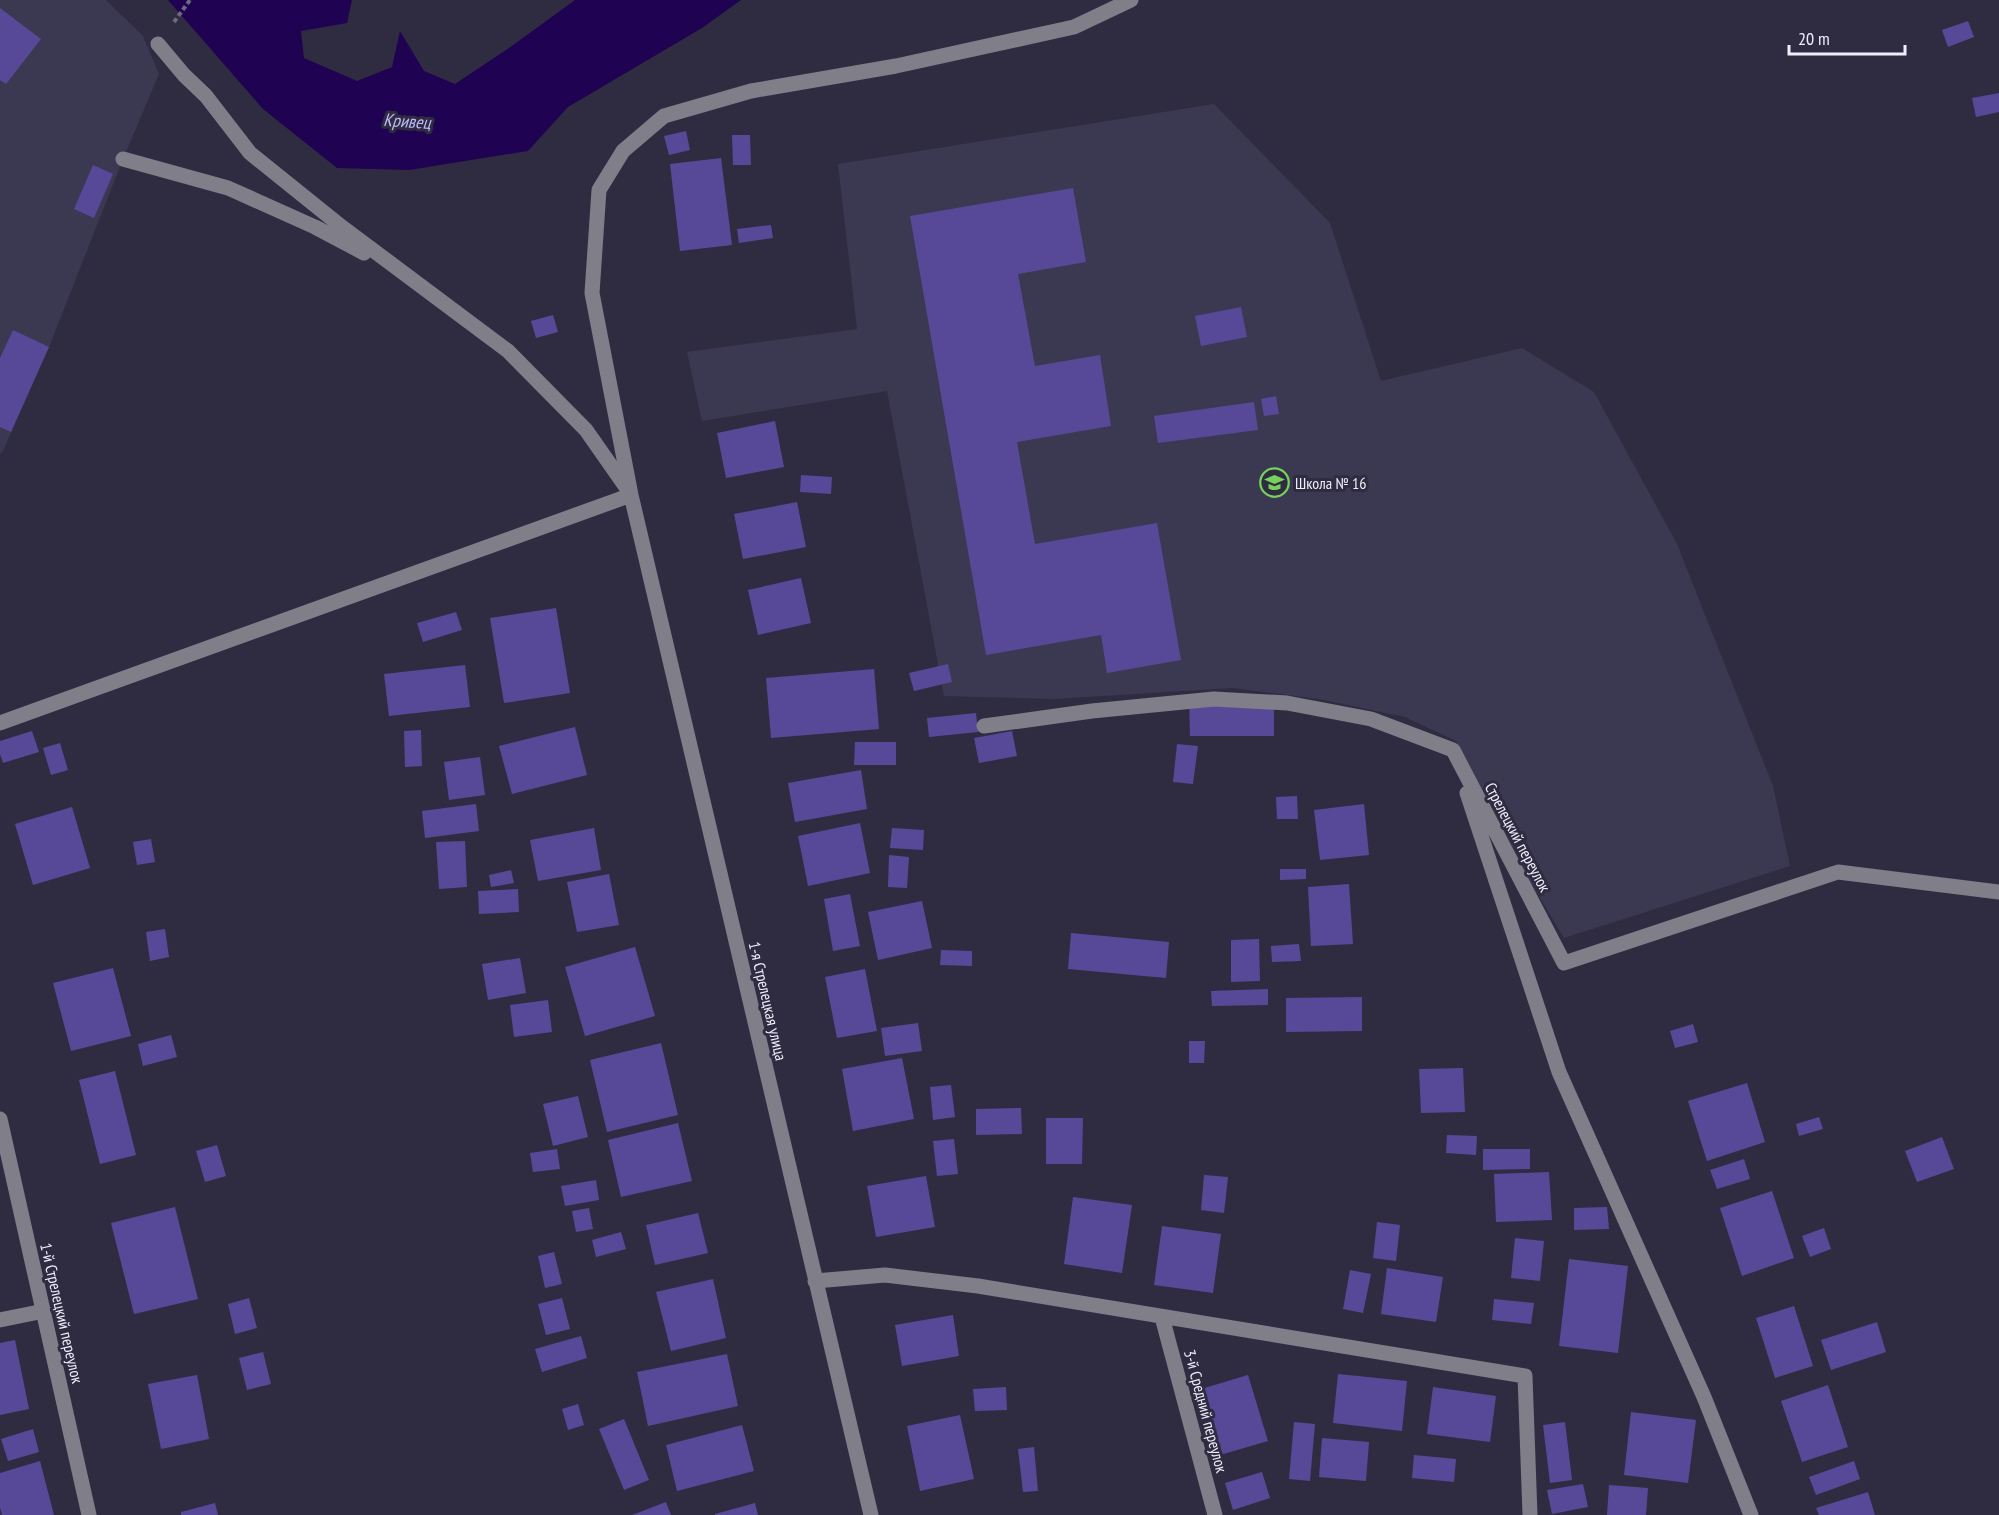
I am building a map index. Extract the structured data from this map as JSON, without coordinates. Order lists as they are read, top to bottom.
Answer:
{
  "streets": {
    "street": [
      "Стрелецкий переулок",
      "1-я Стрелецкая улица",
      "1-й Стрелецкий переулок",
      "3-й Средний переулок"
    ]
  },
  "water": ["Кривец"],
  "places": {
    "school or university": ["Школа № 16"]
  },
  "scale_bar": "20 m"
}
